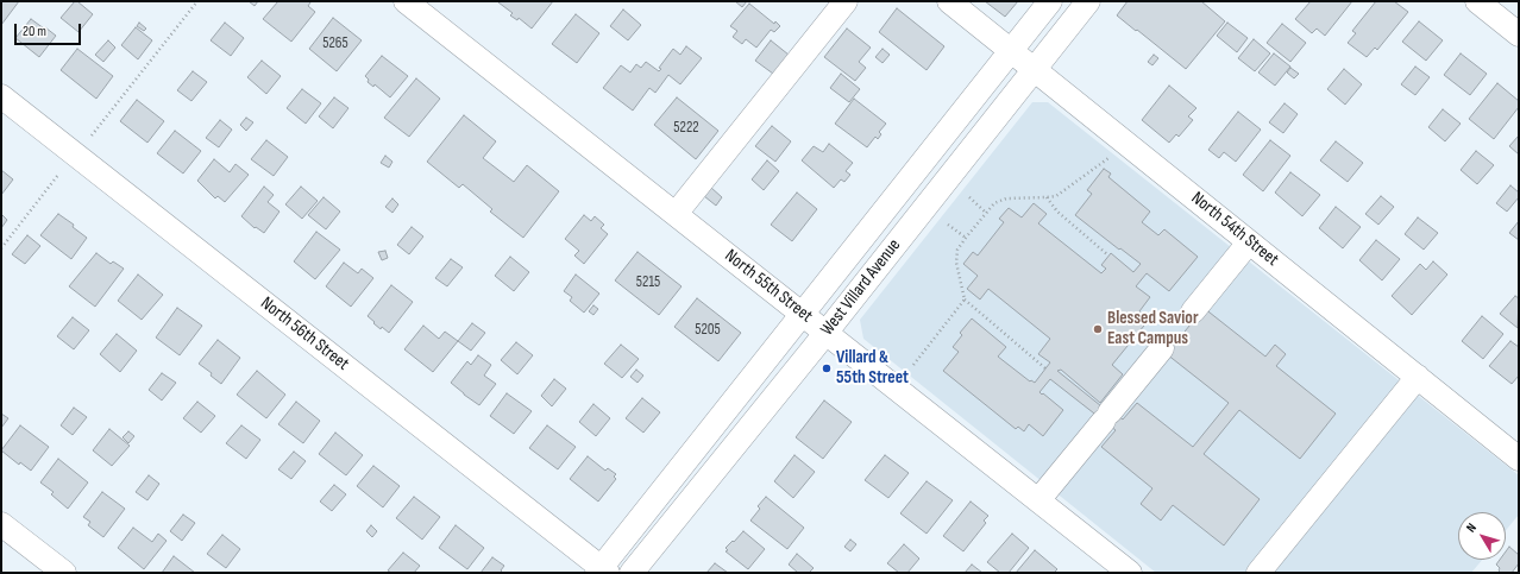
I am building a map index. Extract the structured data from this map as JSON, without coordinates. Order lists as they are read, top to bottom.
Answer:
{
  "streets": {
    "street": [
      "North 54th Street",
      "North 55th Street",
      "West Villard Avenue",
      "North 56th Street"
    ]
  },
  "crossings": [
    ["North 54th Street", "West Villard Avenue"],
    ["North 55th Street", "West Villard Avenue"],
    ["West Villard Avenue", "North 56th Street"]
  ],
  "places": ["Blessed Savior East Campus", "Villard & 55th Street"],
  "house_numbers": [
    "5265",
    "5222",
    "5215",
    "5205"
  ],
  "scale_bar": "20 m",
  "north": "top left"
}
